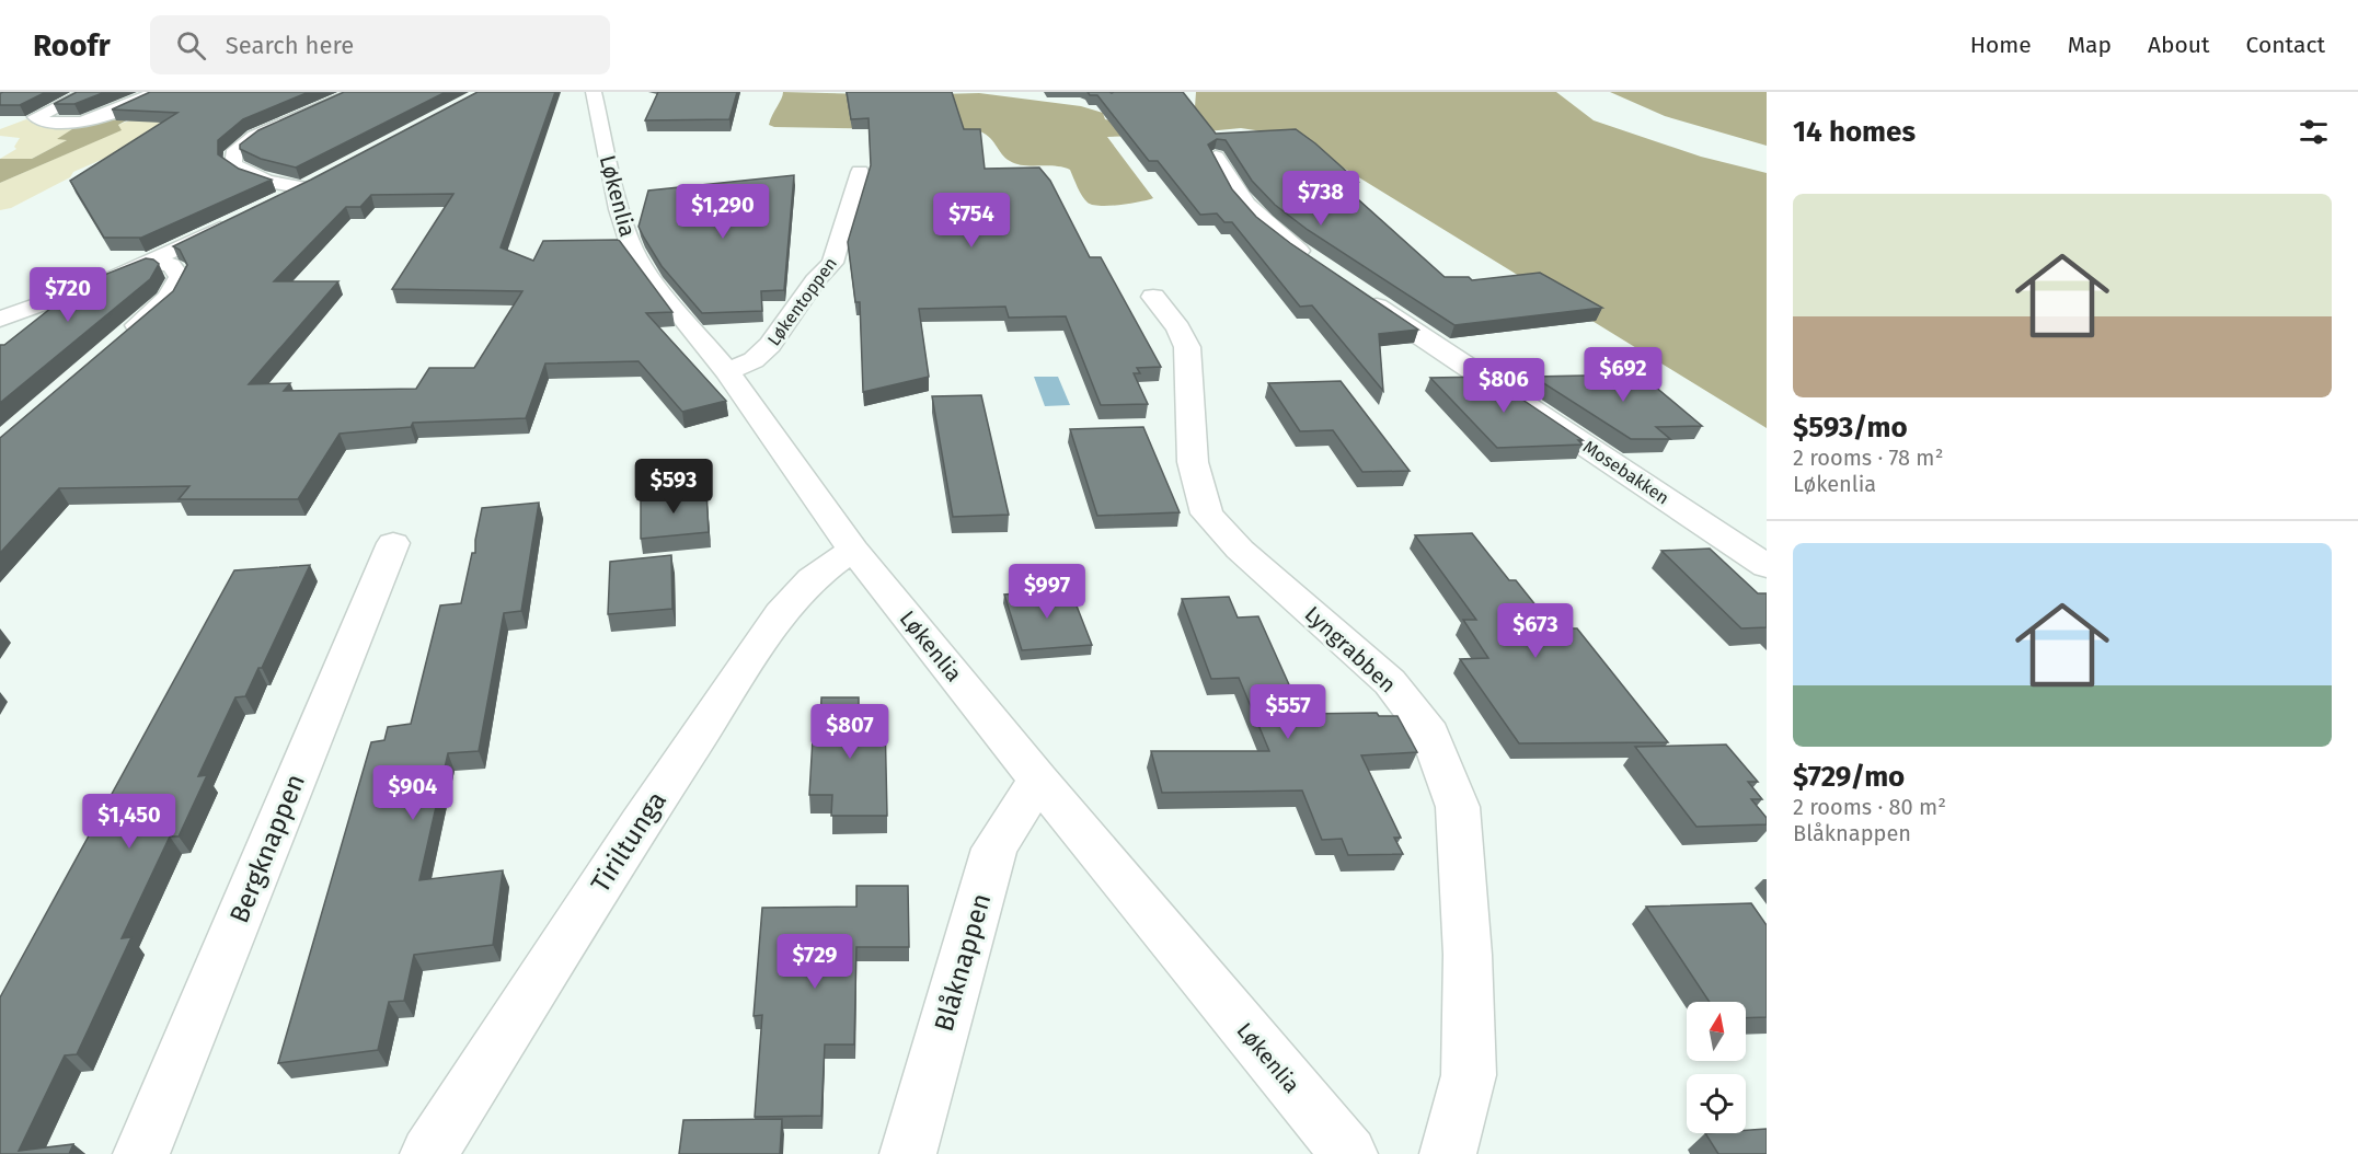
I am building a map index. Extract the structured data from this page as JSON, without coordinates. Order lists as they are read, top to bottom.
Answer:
{
  "streets": {
    "street": [
      "Løkenlia",
      "Løkentoppen",
      "Mosebakken",
      "Lyngrabben",
      "Tiriltunga",
      "Bergknappen",
      "Blåknappen"
    ]
  },
  "crossings": [
    ["Løkenlia", "Løkentoppen"],
    ["Løkenlia", "Tiriltunga"],
    ["Løkenlia", "Blåknappen"]
  ],
  "north": "top",
  "page": {
    "header": "Roofr",
    "search": "Search here",
    "nav": [
      "Home",
      "Map",
      "About",
      "Contact"
    ],
    "heading": "14 homes",
    "price": [
      "$738",
      "$1,290",
      "$754",
      "$720",
      "$692",
      "$806",
      "$593",
      "$997",
      "$673",
      "$557",
      "$807",
      "$904",
      "$1,450",
      "$729"
    ],
    "list": [
      {
        "name": "$593/mo",
        "note": "2 rooms · 78 m² · Løkenlia"
      },
      {
        "name": "$729/mo",
        "note": "2 rooms · 80 m² · Blåknappen"
      }
    ]
  }
}
